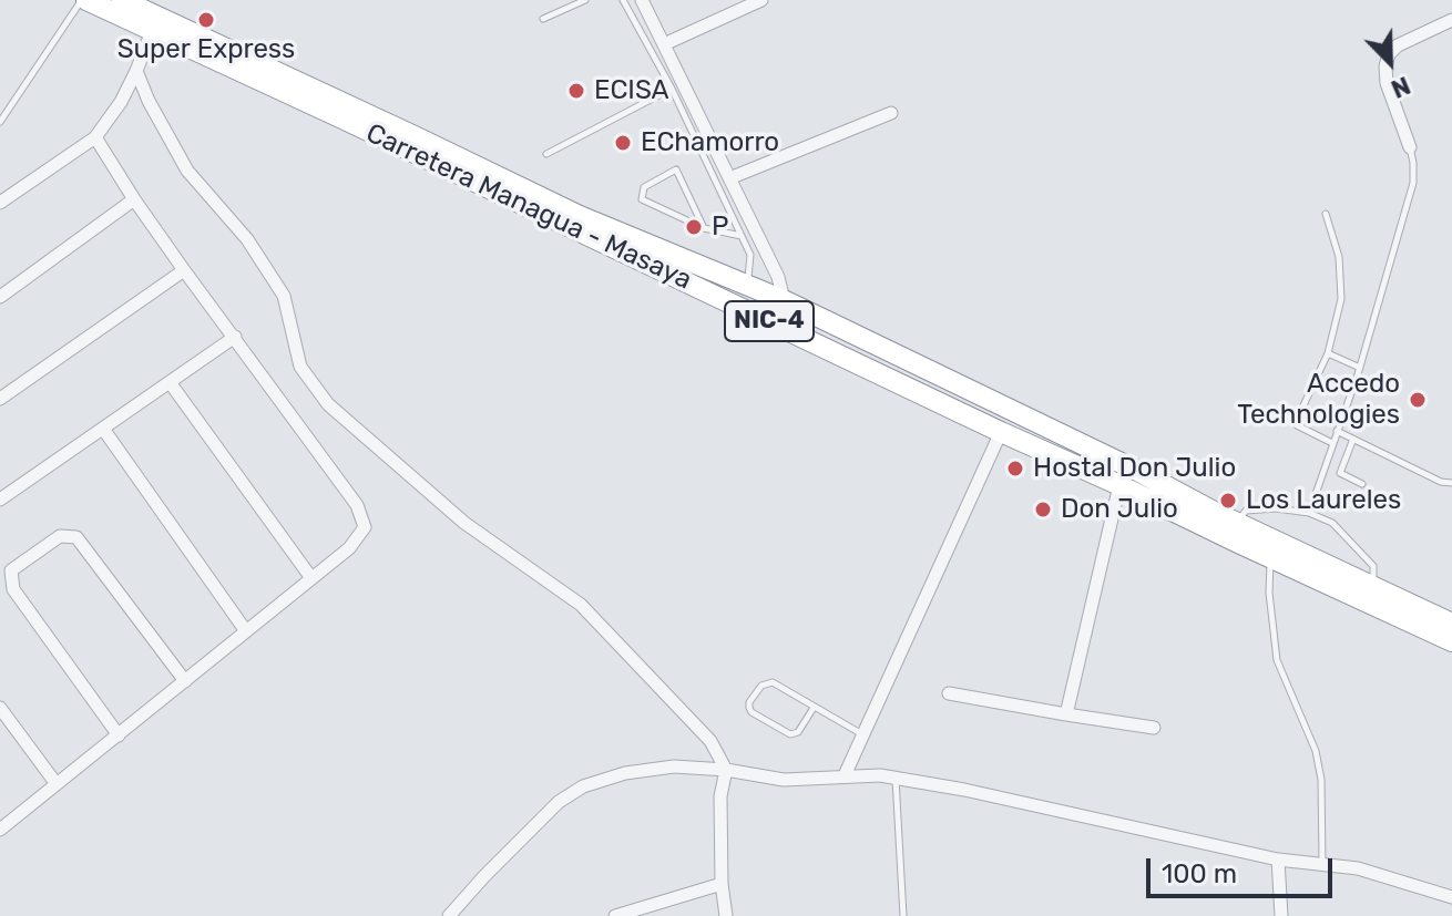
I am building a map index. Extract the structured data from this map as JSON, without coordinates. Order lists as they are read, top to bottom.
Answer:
{
  "streets": {
    "highway": ["Carretera Managua - Masaya", "NIC-4"]
  },
  "places": [
    "Super Express",
    "ECISA",
    "EChamorro",
    "P",
    "Accedo Technologies",
    "Hostal Don Julio",
    "Los Laureles",
    "Don Julio"
  ],
  "scale_bar": "100 m",
  "north": "bottom right"
}
